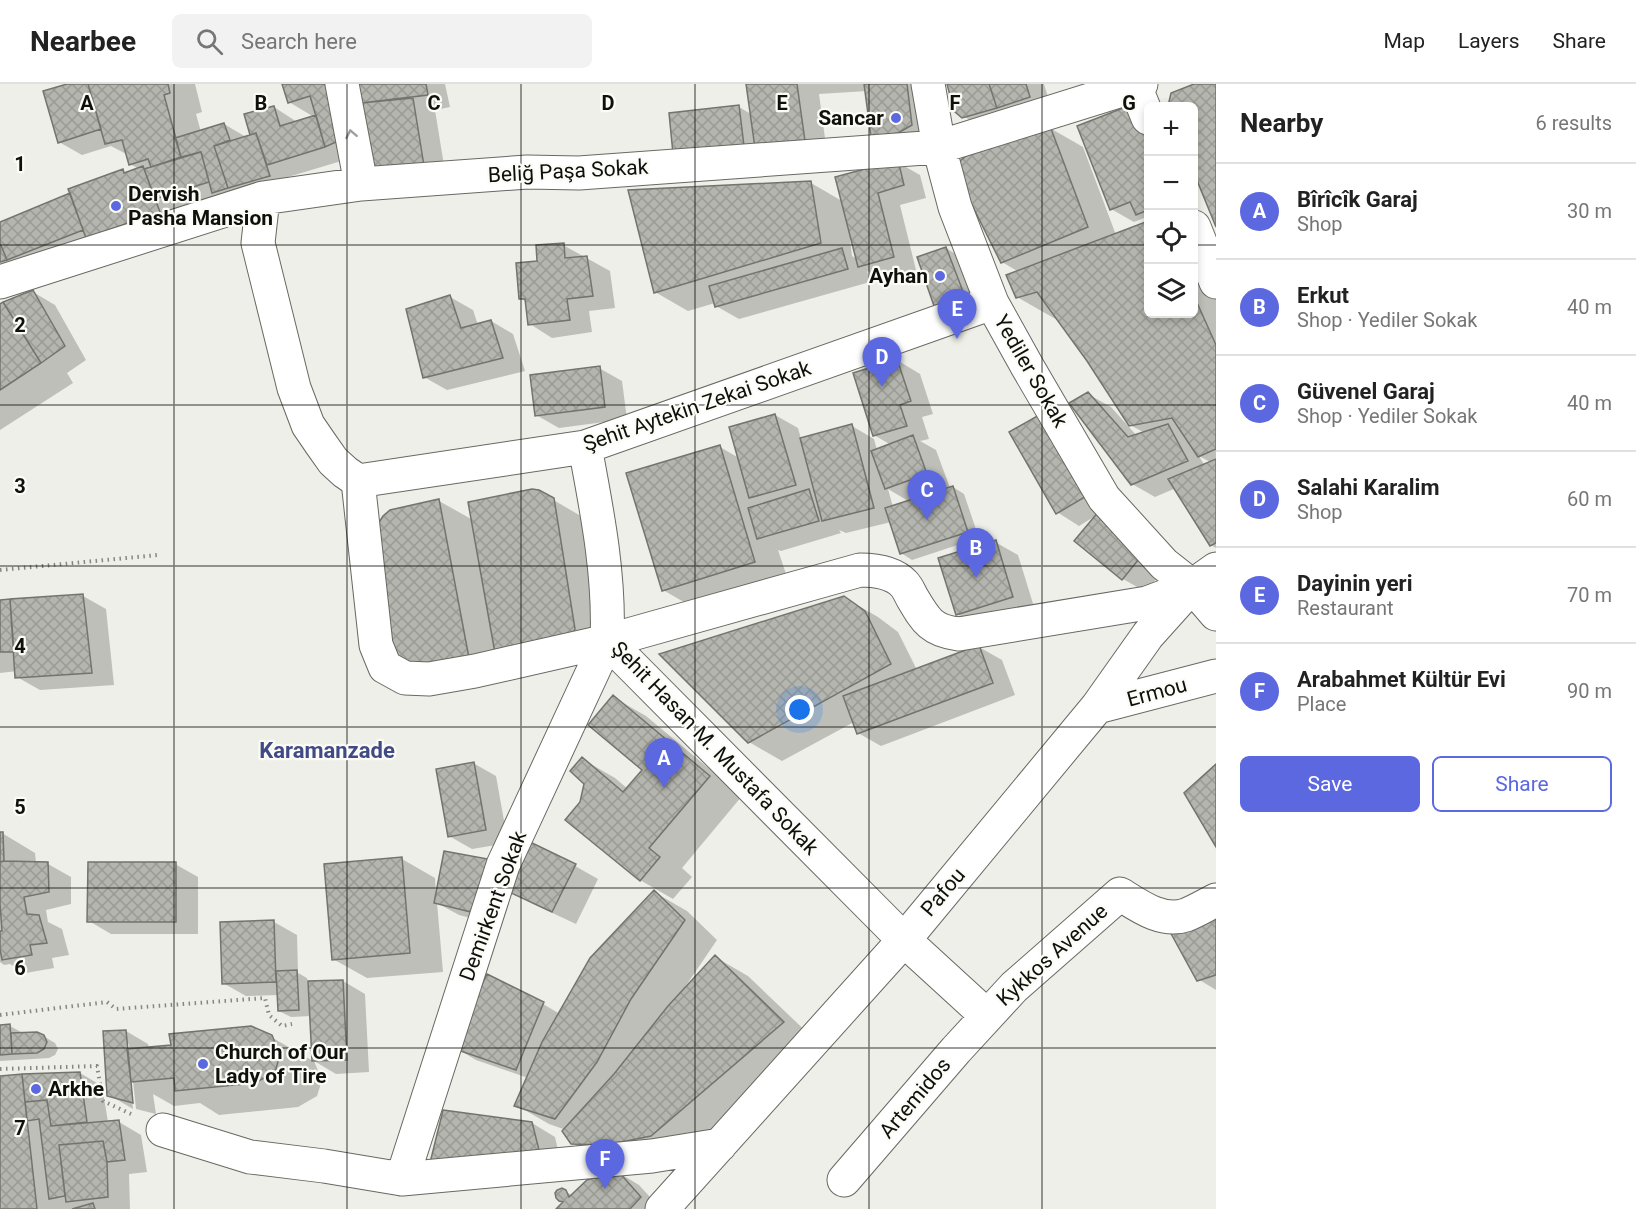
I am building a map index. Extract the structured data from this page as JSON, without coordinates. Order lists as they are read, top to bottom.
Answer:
{
  "streets": {
    "street": [
      "Beliğ Paşa Sokak",
      "Yediler Sokak",
      "Şehit Aytekin Zekai Sokak",
      "Ermou",
      "Şehit Hasan M. Mustafa Sokak",
      "Pafou",
      "Demirkent Sokak",
      "Kykkos Avenue",
      "Artemidos"
    ]
  },
  "crossings": [
    ["Beliğ Paşa Sokak", "Yediler Sokak"],
    ["Yediler Sokak", "Şehit Aytekin Zekai Sokak"],
    ["Yediler Sokak", "Pafou"],
    ["Şehit Aytekin Zekai Sokak", "Şehit Hasan M. Mustafa Sokak"],
    ["Ermou", "Pafou"],
    ["Şehit Hasan M. Mustafa Sokak", "Pafou"],
    ["Şehit Hasan M. Mustafa Sokak", "Demirkent Sokak"],
    ["Şehit Hasan M. Mustafa Sokak", "Kykkos Avenue"],
    ["Şehit Hasan M. Mustafa Sokak", "Artemidos"],
    ["Kykkos Avenue", "Artemidos"]
  ],
  "districts": ["Karamanzade"],
  "places": [
    "Sancar",
    "Dervish Pasha Mansion",
    "Ayhan",
    "Church of Our Lady of Tire",
    "Arkhe"
  ],
  "page": {
    "header": "Nearbee",
    "search": "Search here",
    "nav": ["Map", "Layers", "Share"],
    "heading": ["Nearby", "6 results"],
    "map_buttons": ["+", "−"],
    "list": [
      {
        "mark": "A",
        "name": "Bîrîcîk Garaj",
        "note": "Shop",
        "value": "30 m"
      },
      {
        "mark": "B",
        "name": "Erkut",
        "note": "Shop · Yediler Sokak",
        "value": "40 m"
      },
      {
        "mark": "C",
        "name": "Güvenel Garaj",
        "note": "Shop · Yediler Sokak",
        "value": "40 m"
      },
      {
        "mark": "D",
        "name": "Salahi Karalim",
        "note": "Shop",
        "value": "60 m"
      },
      {
        "mark": "E",
        "name": "Dayinin yeri",
        "note": "Restaurant",
        "value": "70 m"
      },
      {
        "mark": "F",
        "name": "Arabahmet Kültür Evi",
        "note": "Place",
        "value": "90 m"
      }
    ],
    "pins": [
      "E",
      "D",
      "C",
      "B",
      "A",
      "F"
    ],
    "buttons": ["Save", "Share"]
  },
  "grid": {
    "columns": [
      "A",
      "B",
      "C",
      "D",
      "E",
      "F",
      "G"
    ],
    "rows": [
      "1",
      "2",
      "3",
      "4",
      "5",
      "6",
      "7"
    ]
  }
}
